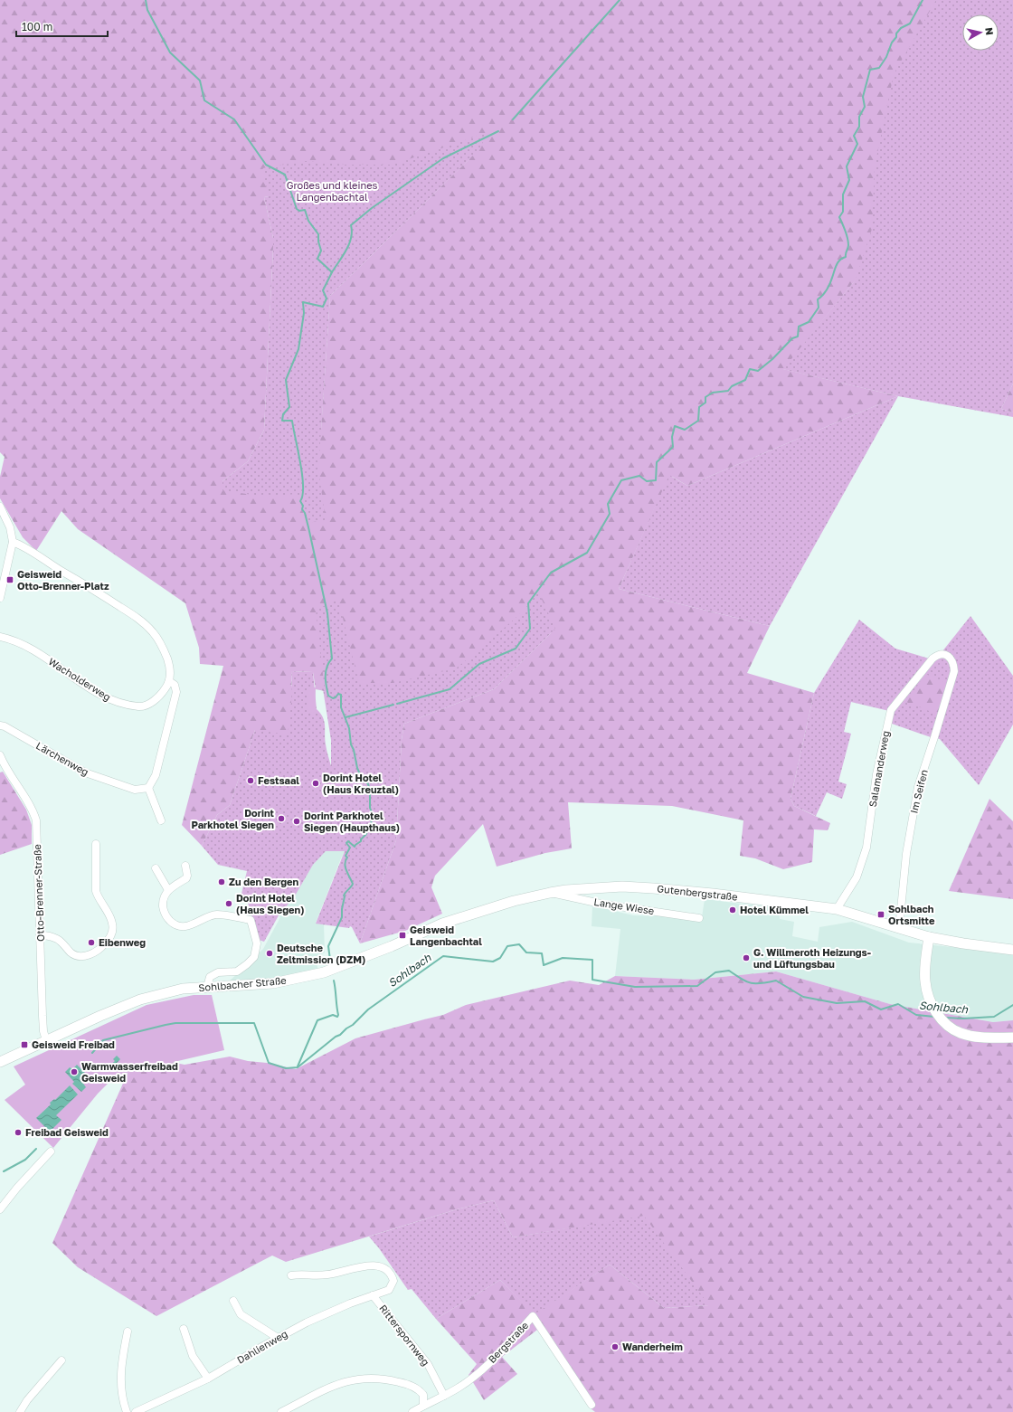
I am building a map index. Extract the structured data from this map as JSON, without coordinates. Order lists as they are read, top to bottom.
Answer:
{
  "streets": {
    "street": [
      "Wacholderweg",
      "Lärchenweg",
      "Salamanderweg",
      "Im Seifen",
      "Otto-Brenner-Straße",
      "Gutenbergstraße",
      "Lange Wiese",
      "Sohlbacher Straße",
      "Ritterspornweg",
      "Bergstraße",
      "Dahlienweg"
    ]
  },
  "crossings": [
    ["Salamanderweg", "Im Seifen"],
    ["Salamanderweg", "Gutenbergstraße"],
    ["Im Seifen", "Gutenbergstraße"],
    ["Otto-Brenner-Straße", "Sohlbacher Straße"],
    ["Gutenbergstraße", "Lange Wiese"],
    ["Gutenbergstraße", "Sohlbacher Straße"],
    ["Lange Wiese", "Sohlbacher Straße"],
    ["Ritterspornweg", "Bergstraße"],
    ["Ritterspornweg", "Dahlienweg"]
  ],
  "water": ["Sohlbach"],
  "parks": ["Großes und kleines Langenbachtal"],
  "places": {
    "transit": [
      "Geisweid Otto-Brenner-Platz",
      "Sohlbach Ortsmitte",
      "Geisweid Langenbachtal",
      "Geisweid Freibad"
    ],
    "other": [
      "Festsaal",
      "Dorint Hotel (Haus Kreuztal)",
      "Dorint Parkhotel Siegen",
      "Dorint Parkhotel Siegen (Haupthaus)",
      "Zu den Bergen",
      "Dorint Hotel (Haus Siegen)",
      "Hotel Kümmel",
      "Eibenweg",
      "Deutsche Zeltmission (DZM)",
      "G. Willmeroth Heizungs- und Lüftungsbau",
      "Warmwasserfreibad Geisweid",
      "Freibad Geisweid",
      "Wanderheim"
    ]
  },
  "scale_bar": "100 m",
  "north": "right"
}
